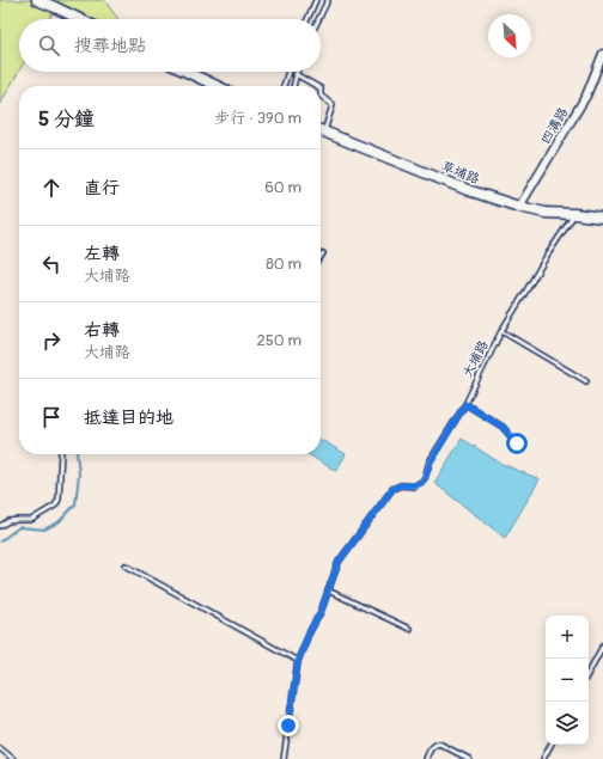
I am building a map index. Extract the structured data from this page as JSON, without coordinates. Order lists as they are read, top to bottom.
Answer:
{
  "streets": {
    "street": ["四溝路", "草埔路"],
    "lane": ["大埔路"]
  },
  "crossings": [
    ["四溝路", "草埔路"],
    ["草埔路", "大埔路"]
  ],
  "north": "bottom right",
  "page": {
    "search": "搜尋地點",
    "heading": ["5 分鐘", "步行 · 390 m"],
    "list": [
      ["直行", "60 m"],
      ["左轉", "大埔路", "80 m"],
      ["右轉", "大埔路", "250 m"],
      "抵達目的地"
    ],
    "map_buttons": ["+", "−"]
  }
}
